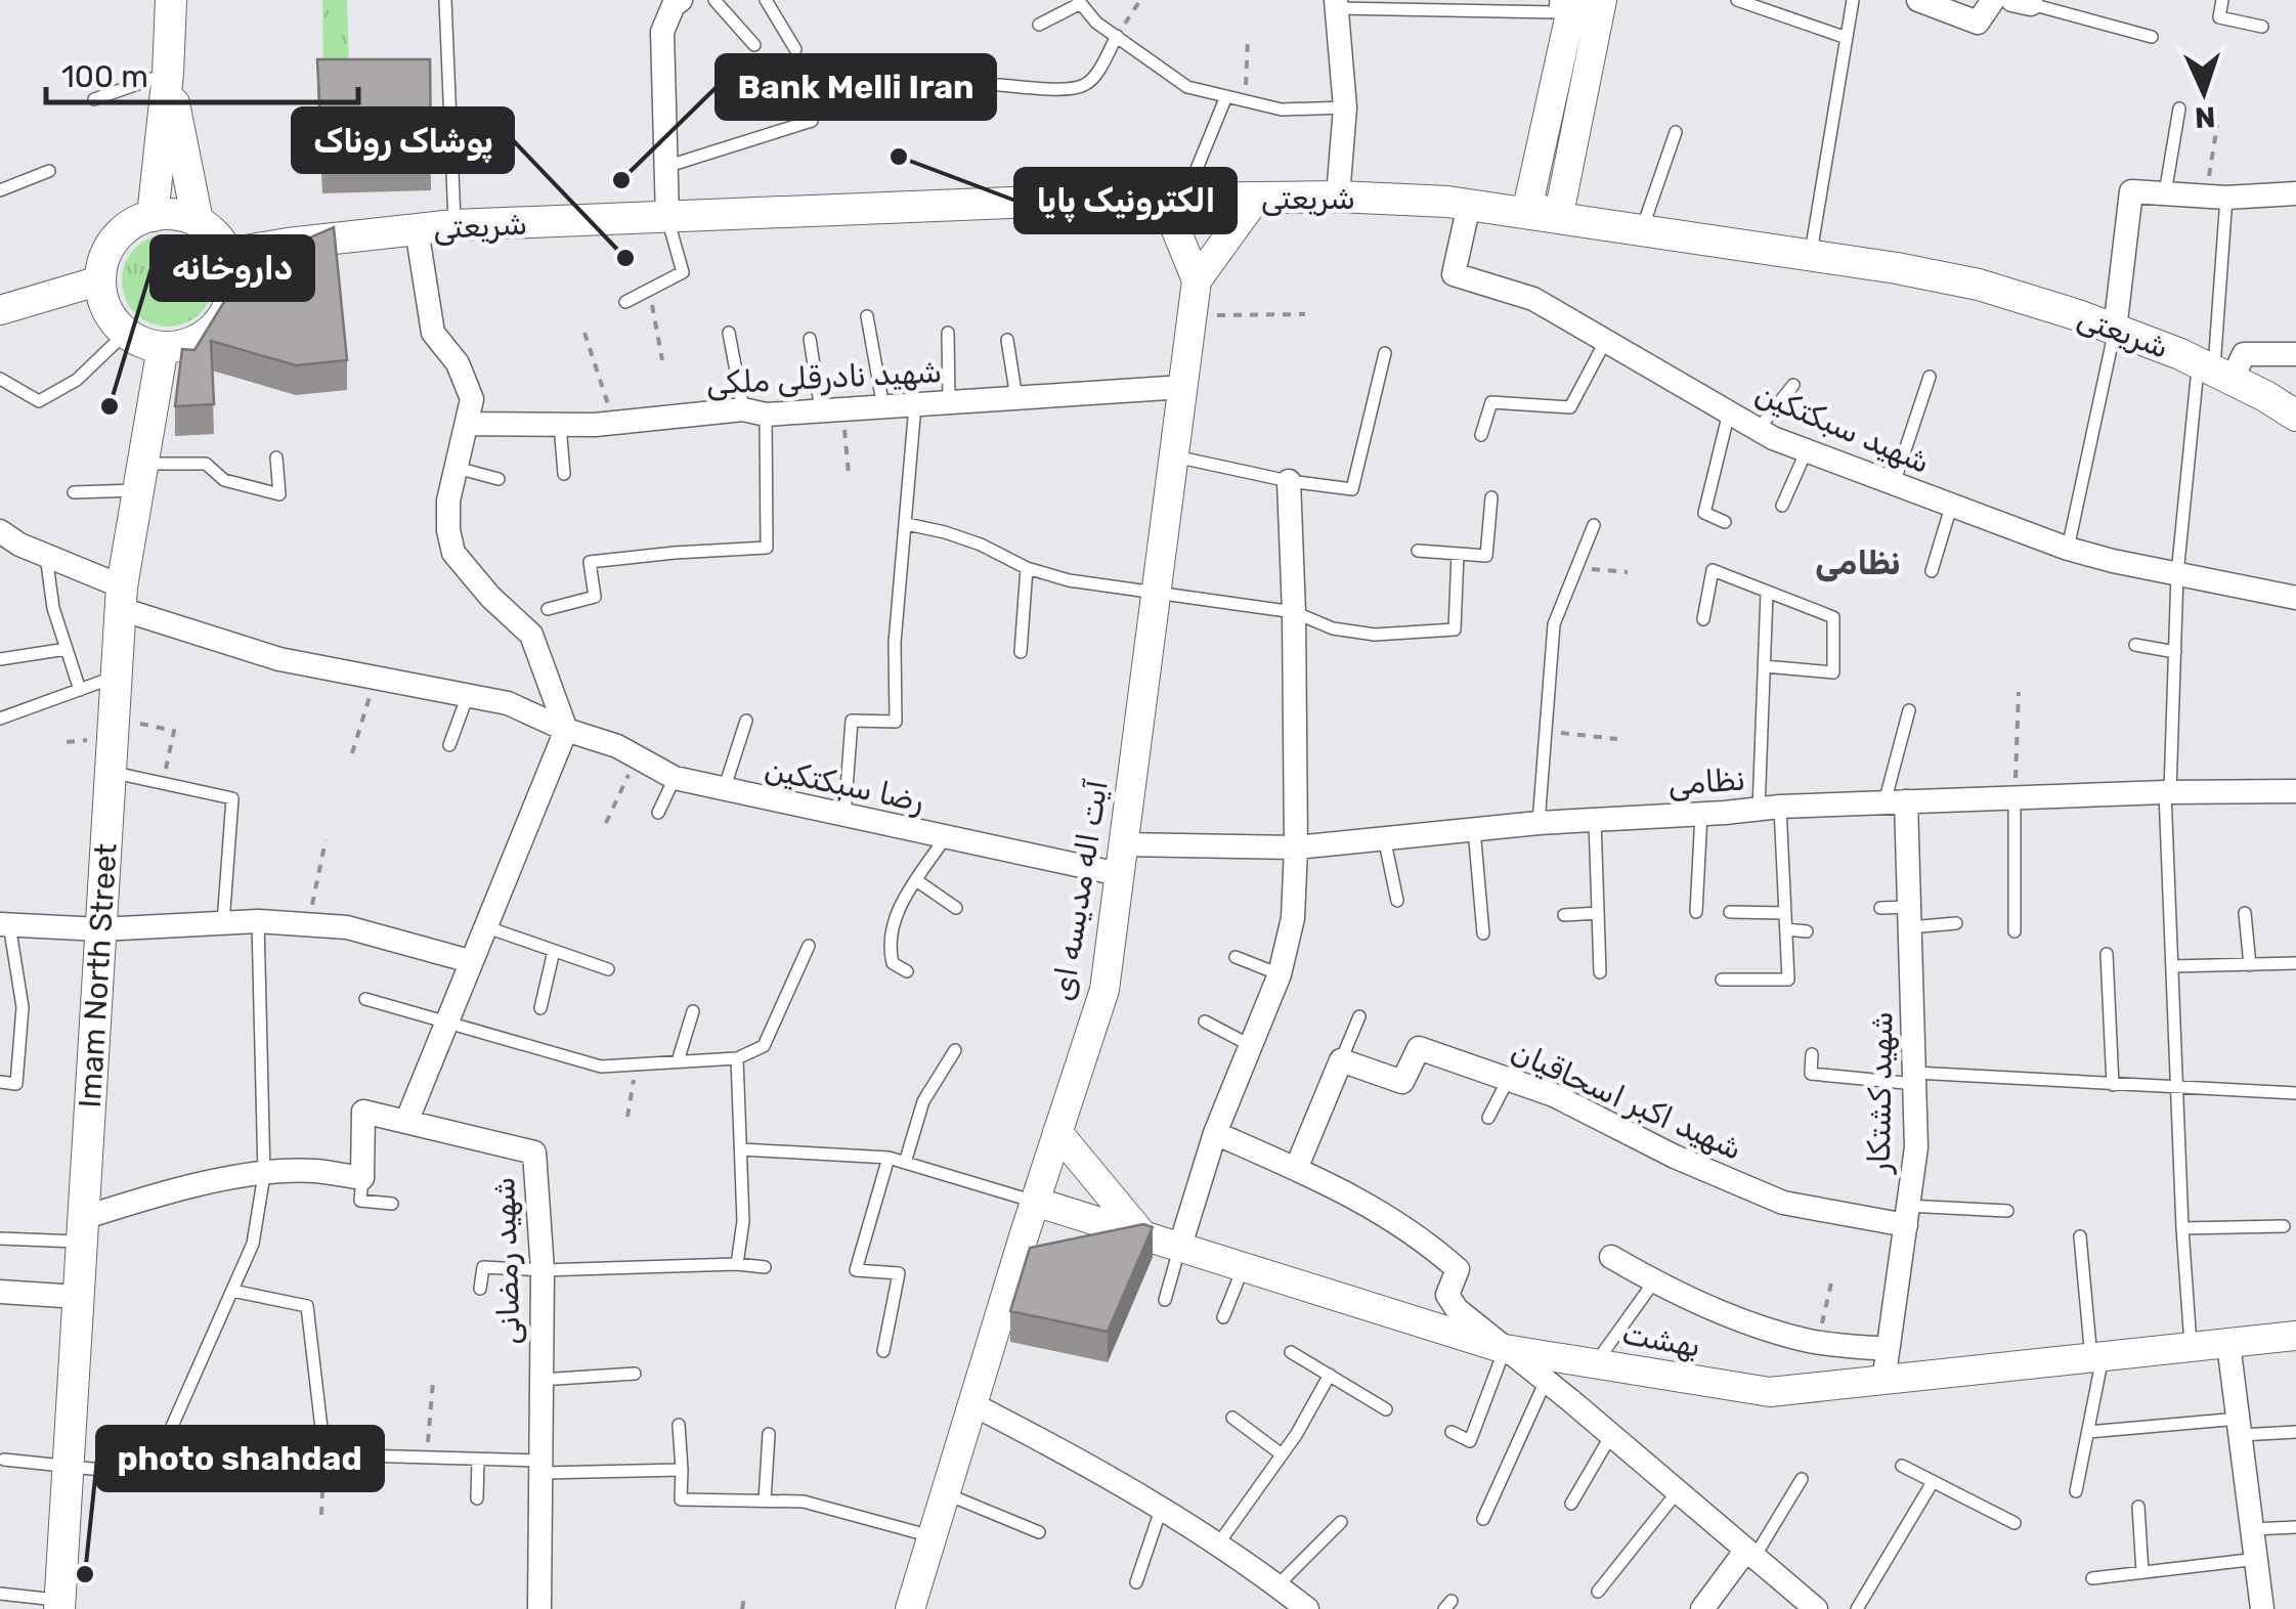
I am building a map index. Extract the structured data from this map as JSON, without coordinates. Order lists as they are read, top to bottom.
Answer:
{
  "streets": {
    "main road": ["شریعتی", "Imam North Street"],
    "street": [
      "شهید نادرقلی ملکی",
      "شهید سبکتکین",
      "نظامی",
      "رضا سبکتکین",
      "آیت اله مدیسه ای",
      "شهید کشتکار",
      "شهید اکبر اسحاقیان",
      "شهید رمضانی",
      "بهشت"
    ]
  },
  "crossings": [
    ["شریعتی", "شهید سبکتکین"],
    ["شریعتی", "Imam North Street"],
    ["شهید نادرقلی ملکی", "آیت اله مدیسه ای"],
    ["نظامی", "آیت اله مدیسه ای"],
    ["نظامی", "شهید کشتکار"],
    ["رضا سبکتکین", "آیت اله مدیسه ای"],
    ["رضا سبکتکین", "Imam North Street"],
    ["آیت اله مدیسه ای", "بهشت"],
    ["شهید کشتکار", "شهید اکبر اسحاقیان"],
    ["شهید کشتکار", "بهشت"]
  ],
  "districts": ["نظامی"],
  "places": [
    "الکترونیک پایا",
    "Bank Melli Iran",
    "پوشاک روناک",
    "داروخانه",
    "photo shahdad"
  ],
  "scale_bar": "100 m",
  "north": "bottom"
}
